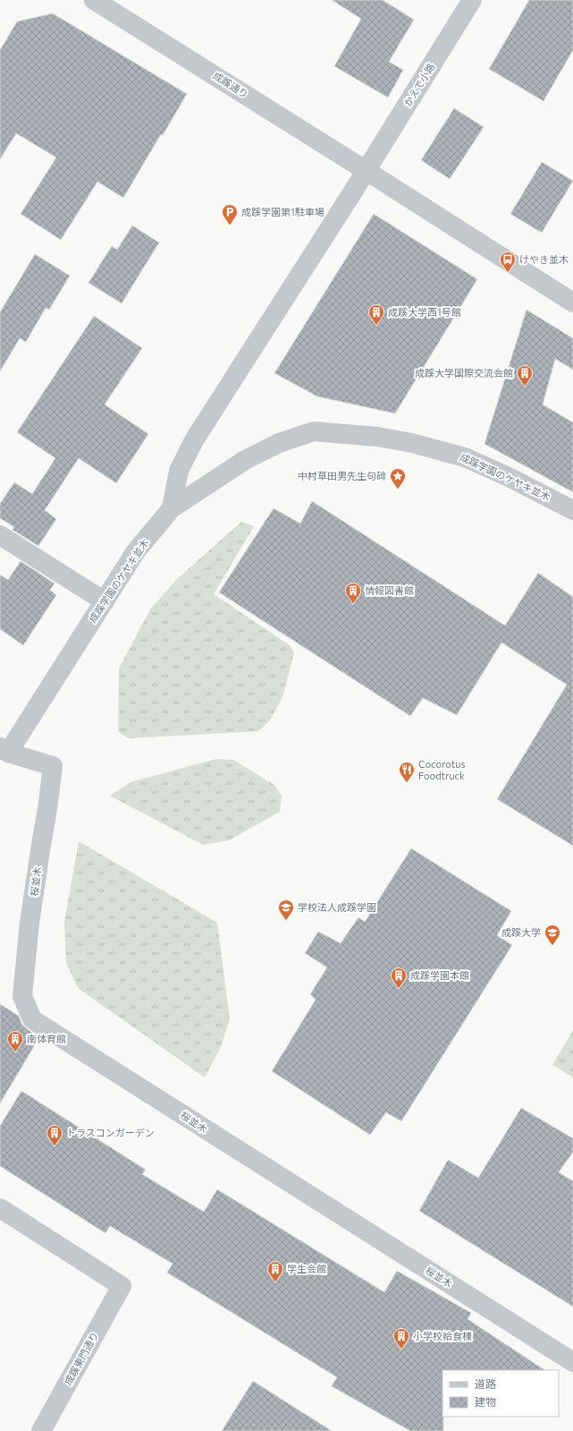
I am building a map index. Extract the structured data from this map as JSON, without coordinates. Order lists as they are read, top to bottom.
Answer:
{
  "streets": {
    "street": [
      "成蹊通り",
      "かえで小路",
      "成蹊学園のケヤキ並木",
      "桜並木",
      "成蹊東門通り"
    ]
  },
  "crossings": [
    ["成蹊通り", "かえで小路"],
    ["かえで小路", "成蹊学園のケヤキ並木"],
    ["成蹊学園のケヤキ並木", "桜並木"]
  ],
  "places": {
    "parking": ["成蹊学園第1駐車場"],
    "bus stop": ["けやき並木"],
    "building": [
      "成蹊大学西1号館",
      "成蹊大学国際交流会館",
      "情報図書館",
      "成蹊学園本館",
      "南体育館",
      "トラスコンガーデン",
      "学生会館",
      "小学校給食棟"
    ],
    "place": ["中村草田男先生句碑"],
    "restaurant": ["Cocorotus Foodtruck"],
    "school or university": ["学校法人成蹊学園", "成蹊大学"]
  },
  "legend": ["道路", "建物"]
}
